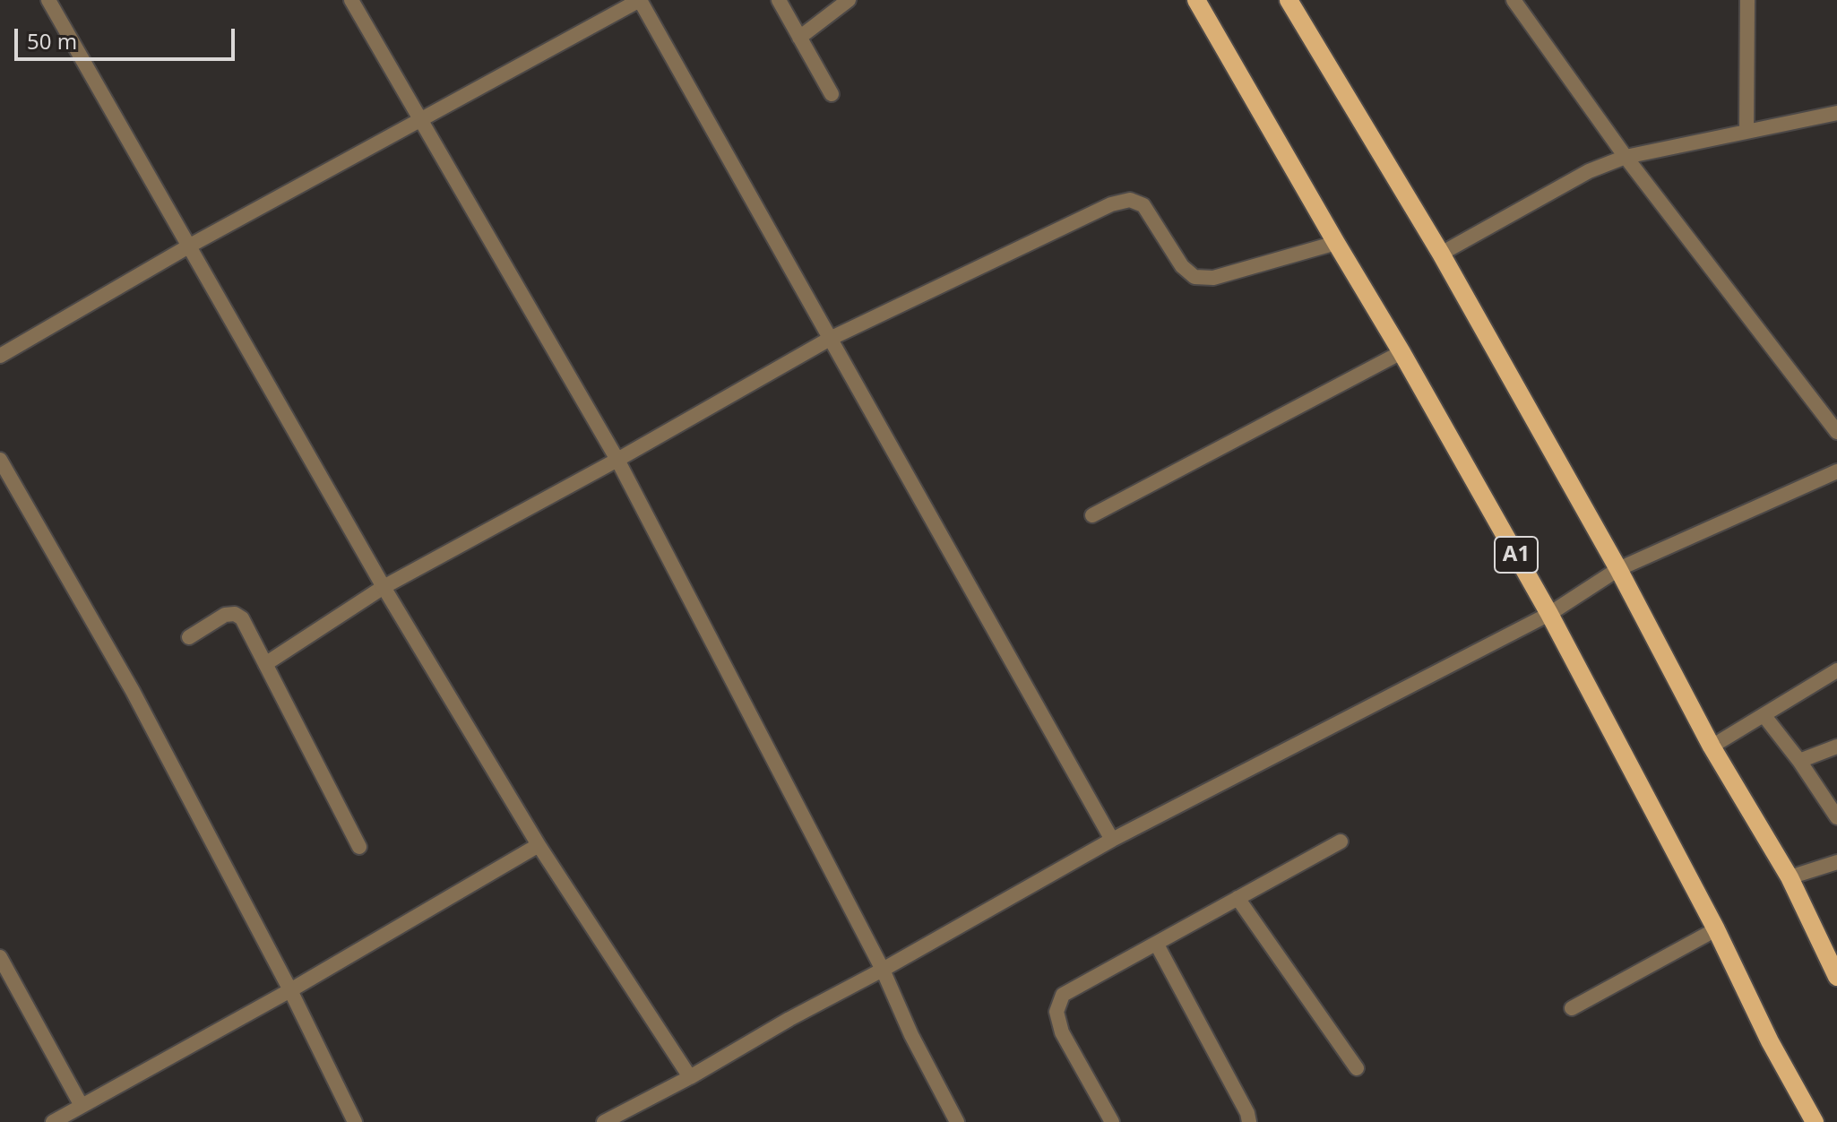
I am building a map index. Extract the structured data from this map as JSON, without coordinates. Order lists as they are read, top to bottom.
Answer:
{
  "streets": {
    "main road": ["A1"]
  },
  "scale_bar": "50 m"
}
